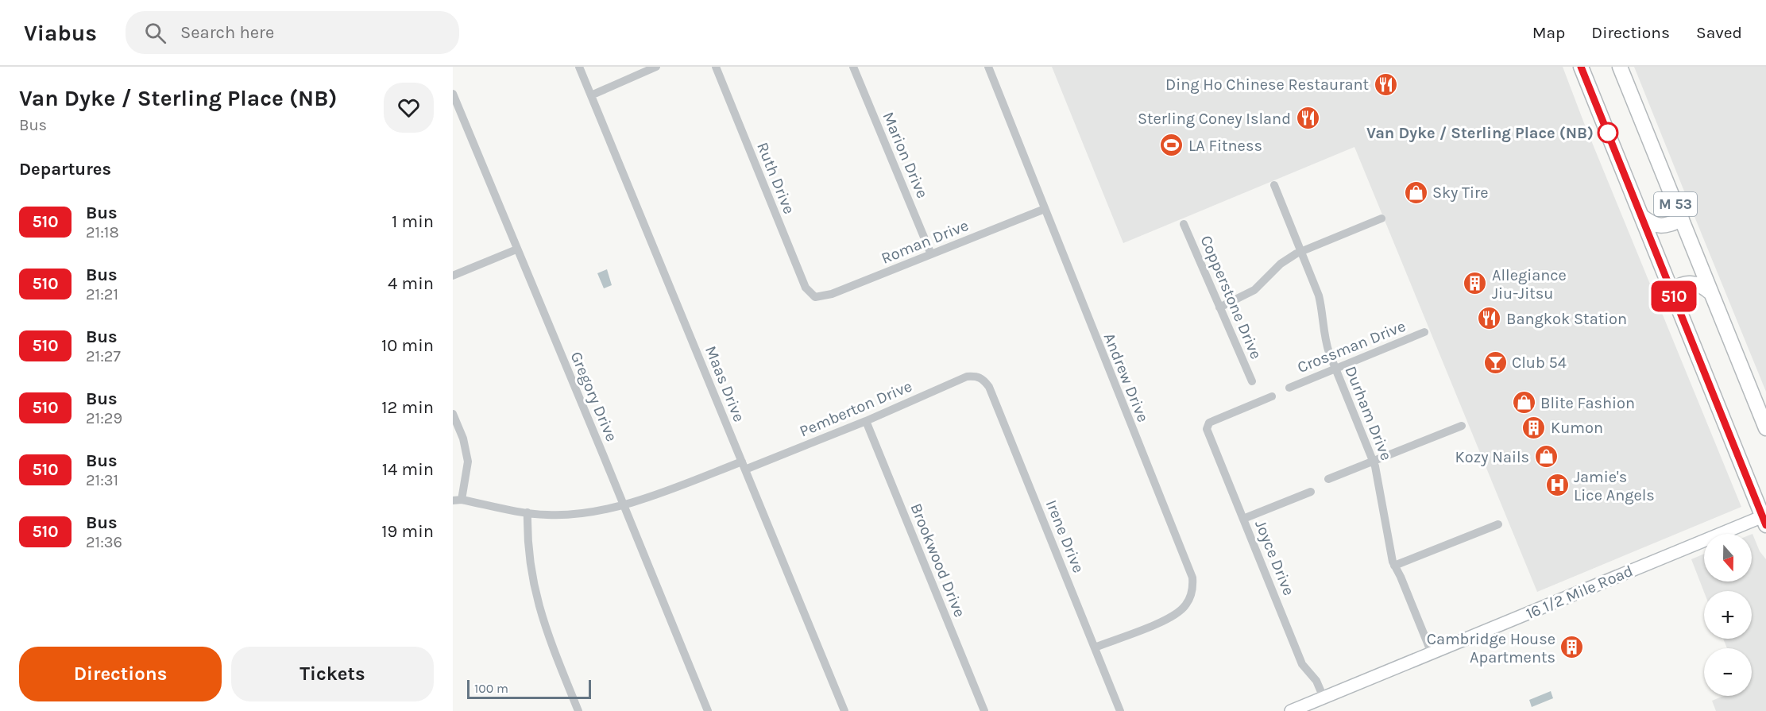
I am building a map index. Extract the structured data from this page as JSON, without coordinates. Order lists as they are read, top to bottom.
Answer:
{
  "streets": {
    "main road": ["M 53"],
    "street": [
      "Marion Drive",
      "Ruth Drive",
      "Roman Drive",
      "Copperstone Drive",
      "Crossman Drive",
      "Andrew Drive",
      "Maas Drive",
      "Gregory Drive",
      "Pemberton Drive",
      "Durham Drive",
      "Irene Drive",
      "Joyce Drive",
      "Brookwood Drive",
      "16 1/2 Mile Road"
    ]
  },
  "crossings": [
    ["Marion Drive", "Roman Drive"],
    ["Ruth Drive", "Roman Drive"],
    ["M 53", "16 1/2 Mile Road"],
    ["Roman Drive", "Andrew Drive"],
    ["Crossman Drive", "Durham Drive"],
    ["Andrew Drive", "Irene Drive"],
    ["Maas Drive", "Pemberton Drive"],
    ["Gregory Drive", "Pemberton Drive"],
    ["Pemberton Drive", "Irene Drive"],
    ["Pemberton Drive", "Brookwood Drive"],
    ["Durham Drive", "16 1/2 Mile Road"],
    ["Joyce Drive", "16 1/2 Mile Road"]
  ],
  "places": {
    "restaurant": ["Ding Ho Chinese Restaurant", "Sterling Coney Island", "Bangkok Station"],
    "other": ["Van Dyke / Sterling Place (NB)"],
    "sports": ["LA Fitness"],
    "shop": ["Sky Tire", "Blite Fashion", "Kozy Nails"],
    "building": ["Allegiance Jiu-Jitsu", "Kumon", "Cambridge House Apartments"],
    "bar": ["Club 54"],
    "hospital": ["Jamie's Lice Angels"]
  },
  "lines": ["bus line 510"],
  "scale_bar": "100 m",
  "north": "bottom",
  "page": {
    "header": "Viabus",
    "search": "Search here",
    "nav": ["Map", "Directions", "Saved"],
    "heading": [
      ["Van Dyke / Sterling Place (NB)", "Bus"],
      "Departures"
    ],
    "on_map": "510",
    "list": [
      {
        "mark": "510",
        "name": "Bus",
        "note": "21:18",
        "value": "1 min"
      },
      {
        "mark": "510",
        "name": "Bus",
        "note": "21:21",
        "value": "4 min"
      },
      {
        "mark": "510",
        "name": "Bus",
        "note": "21:27",
        "value": "10 min"
      },
      {
        "mark": "510",
        "name": "Bus",
        "note": "21:29",
        "value": "12 min"
      },
      {
        "mark": "510",
        "name": "Bus",
        "note": "21:31",
        "value": "14 min"
      },
      {
        "mark": "510",
        "name": "Bus",
        "note": "21:36",
        "value": "19 min"
      }
    ],
    "map_buttons": ["+", "−"],
    "buttons": ["Directions", "Tickets"],
    "scale": "100 m"
  }
}
